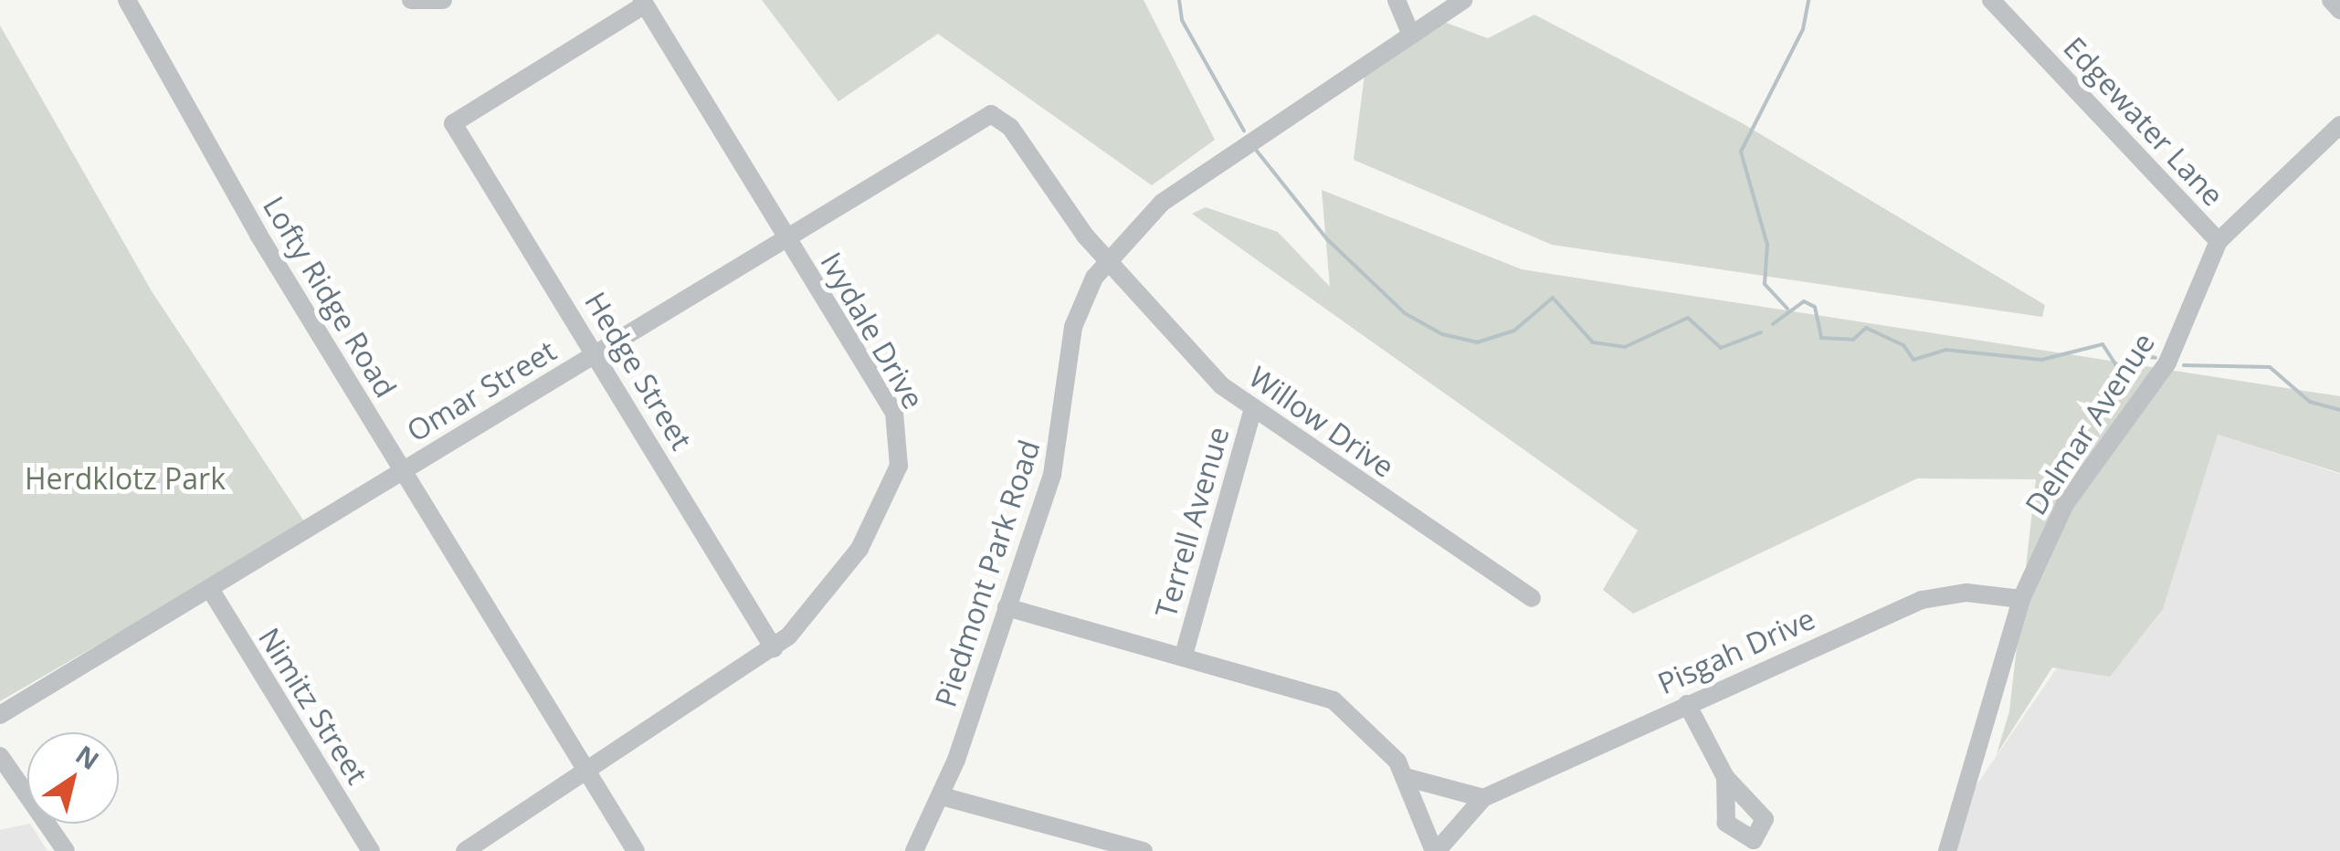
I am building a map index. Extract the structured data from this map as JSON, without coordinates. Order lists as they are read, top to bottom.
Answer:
{
  "streets": {
    "street": [
      "Edgewater Lane",
      "Lofty Ridge Road",
      "Ivydale Drive",
      "Hedge Street",
      "Omar Street",
      "Willow Drive",
      "Delmar Avenue",
      "Terrell Avenue",
      "Piedmont Park Road",
      "Pisgah Drive",
      "Nimitz Street"
    ]
  },
  "crossings": [
    ["Edgewater Lane", "Delmar Avenue"],
    ["Lofty Ridge Road", "Ivydale Drive"],
    ["Lofty Ridge Road", "Omar Street"],
    ["Ivydale Drive", "Hedge Street"],
    ["Ivydale Drive", "Omar Street"],
    ["Hedge Street", "Omar Street"],
    ["Omar Street", "Willow Drive"],
    ["Omar Street", "Nimitz Street"],
    ["Willow Drive", "Terrell Avenue"],
    ["Willow Drive", "Piedmont Park Road"],
    ["Delmar Avenue", "Pisgah Drive"],
    ["Terrell Avenue", "Pisgah Drive"],
    ["Piedmont Park Road", "Pisgah Drive"]
  ],
  "parks": ["Herdklotz Park"],
  "north": "top right"
}
